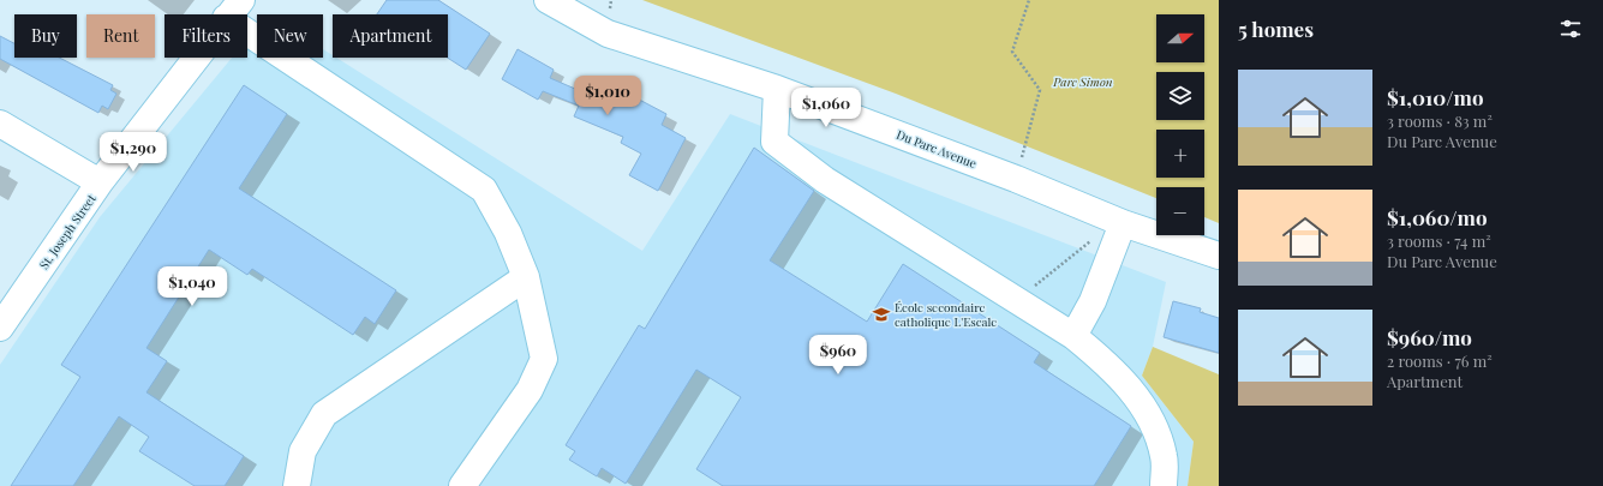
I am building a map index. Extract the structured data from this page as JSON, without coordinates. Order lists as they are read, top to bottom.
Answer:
{
  "streets": {
    "street": ["Du Parc Avenue", "St. Joseph Street"]
  },
  "parks": ["Parc Simon"],
  "places": {
    "school or university": ["École secondaire catholique L'Escale"]
  },
  "north": "right",
  "page": {
    "heading": "5 homes",
    "map_buttons": ["+", "−"],
    "chip": [
      "Buy",
      "Rent",
      "Filters",
      "New",
      "Apartment"
    ],
    "list": [
      {
        "name": "$1,010/mo",
        "note": "3 rooms · 83 m² · Du Parc Avenue"
      },
      {
        "name": "$1,060/mo",
        "note": "3 rooms · 74 m² · Du Parc Avenue"
      },
      {
        "name": "$960/mo",
        "note": "2 rooms · 76 m² · Apartment"
      }
    ],
    "price": [
      "$1,010",
      "$1,060",
      "$1,290",
      "$1,040",
      "$960"
    ]
  }
}
